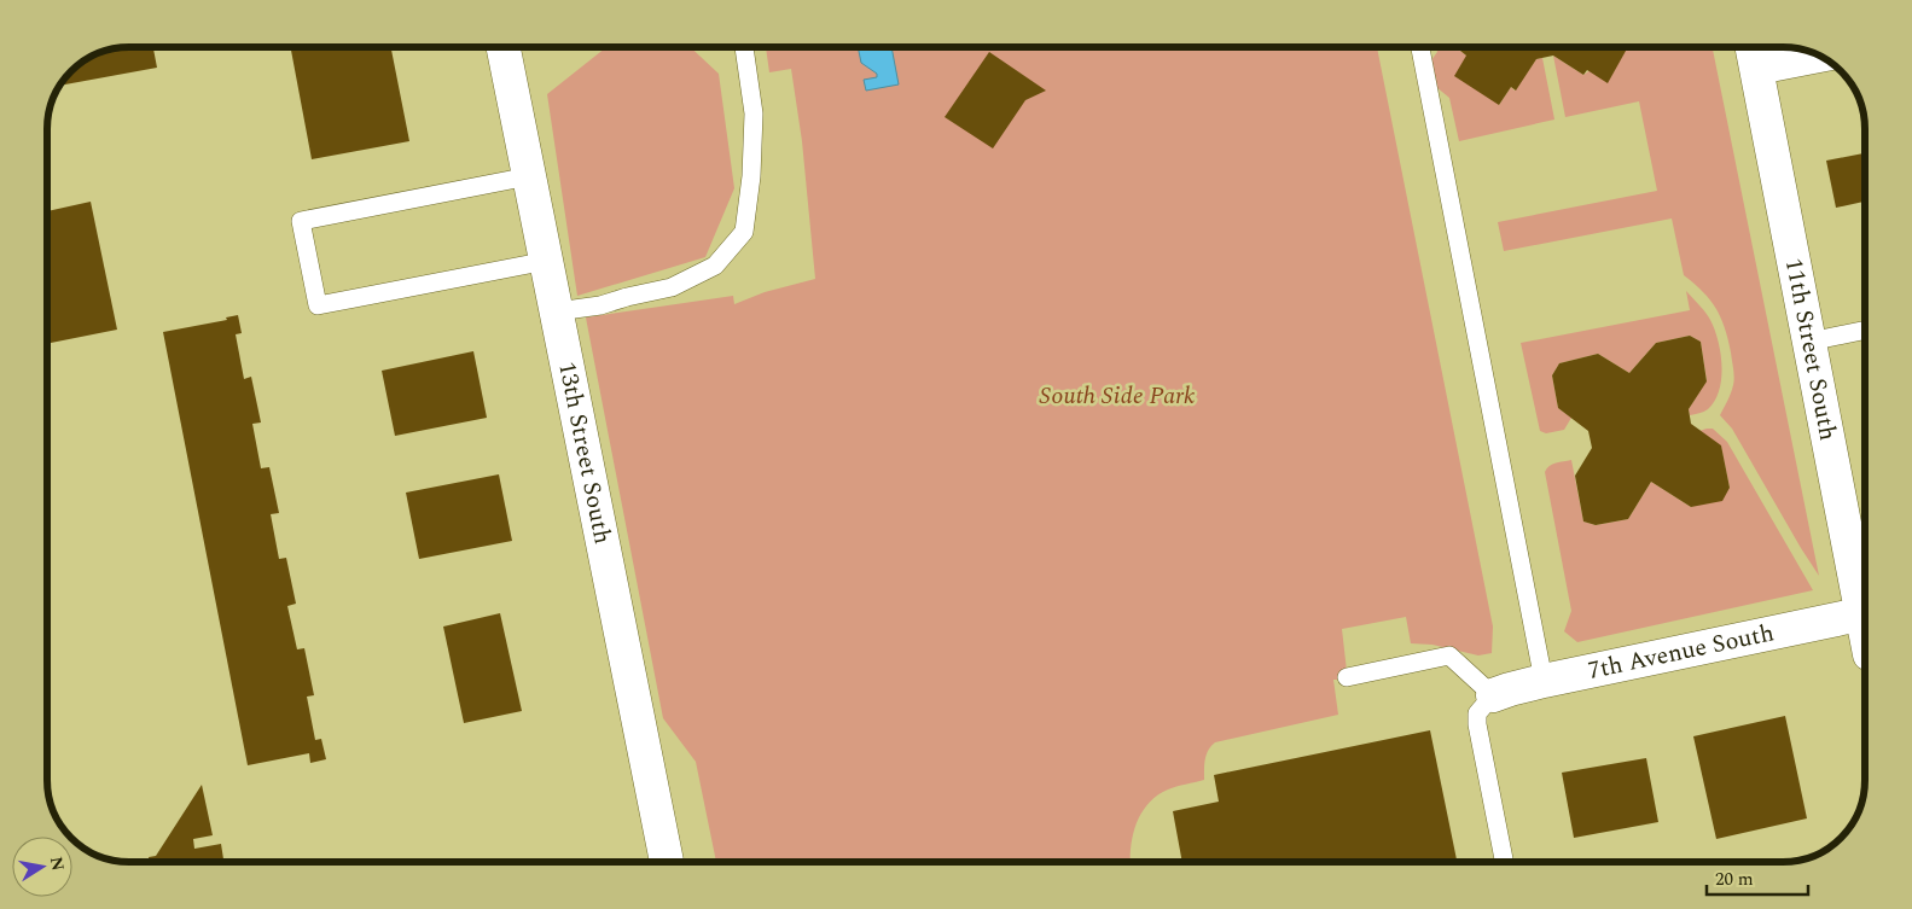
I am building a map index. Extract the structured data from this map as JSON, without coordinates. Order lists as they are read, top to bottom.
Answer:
{
  "streets": {
    "street": ["11th Street South", "13th Street South", "7th Avenue South"]
  },
  "parks": ["South Side Park"],
  "scale_bar": "20 m",
  "north": "right"
}
